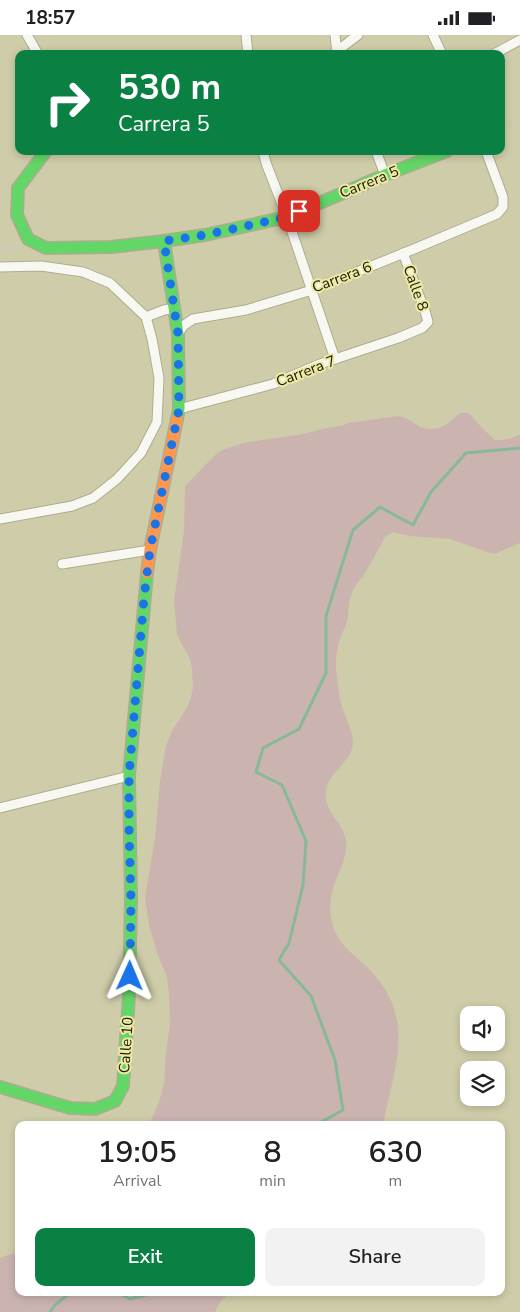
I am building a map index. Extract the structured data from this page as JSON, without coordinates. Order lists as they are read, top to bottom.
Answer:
{
  "streets": {
    "street": [
      "Carrera 5",
      "Carrera 6",
      "Calle 8",
      "Carrera 7",
      "Calle 10"
    ]
  },
  "crossings": [
    ["Carrera 5", "Calle 10"],
    ["Carrera 6", "Calle 8"],
    ["Carrera 6", "Calle 10"],
    ["Calle 8", "Carrera 7"],
    ["Carrera 7", "Calle 10"]
  ],
  "page": {
    "status": "18:57",
    "turn": ["530 m", "Carrera 5"],
    "eta": [
      "19:05",
      "Arrival",
      "8",
      "min",
      "630",
      "m"
    ],
    "buttons": ["Exit", "Share"]
  }
}
